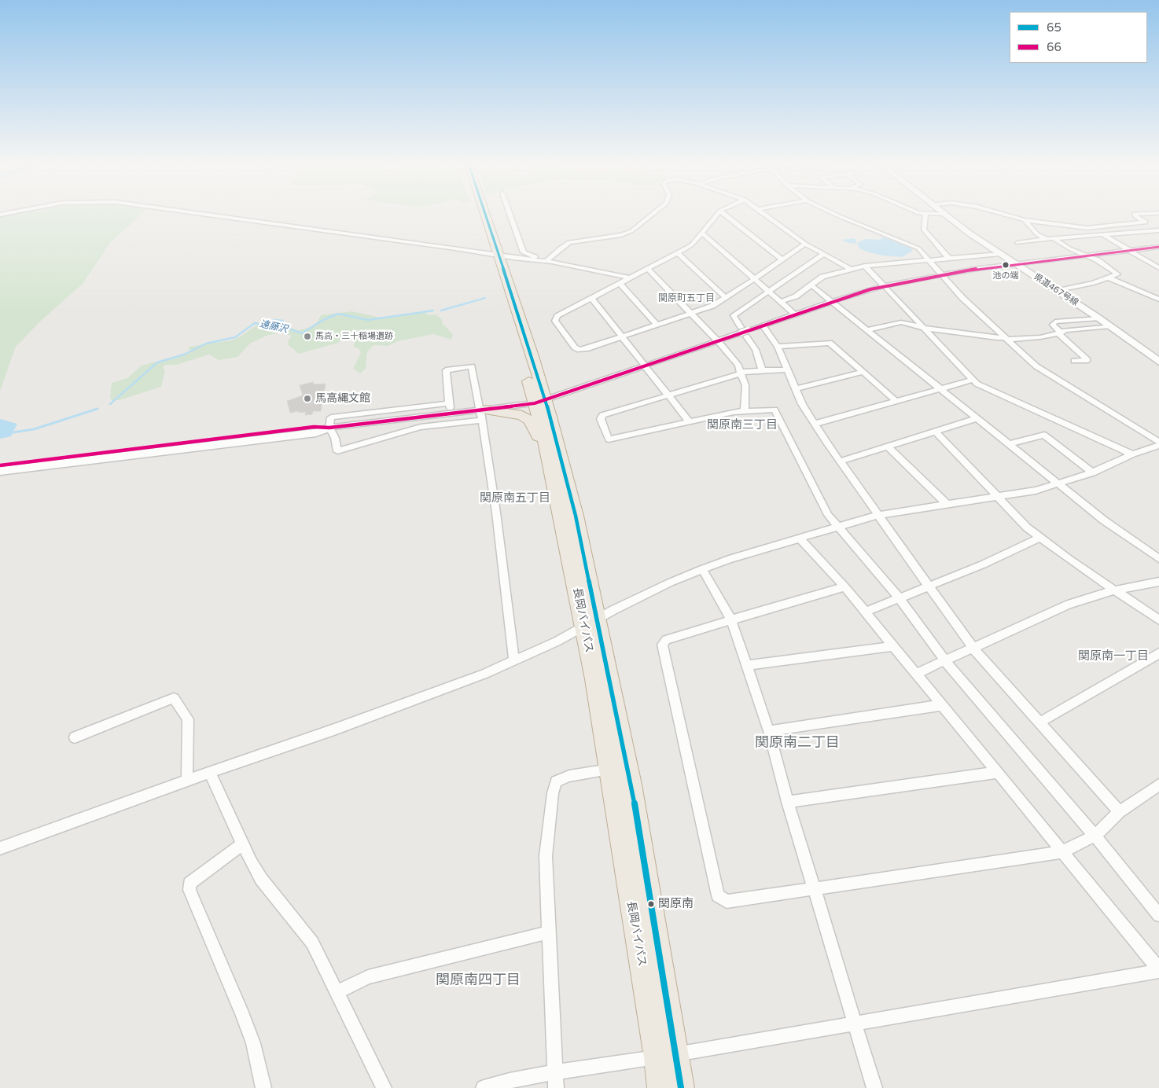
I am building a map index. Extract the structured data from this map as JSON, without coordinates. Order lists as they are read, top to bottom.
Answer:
{
  "streets": {
    "highway": ["長岡バイパス"],
    "street": ["県道467号線"]
  },
  "districts": [
    "関原町五丁目",
    "関原南三丁目",
    "関原南五丁目",
    "関原南一丁目",
    "関原南二丁目",
    "関原南四丁目"
  ],
  "water": ["遠藤沢"],
  "places": [
    "池の端",
    "馬高・三十稲場遺跡",
    "馬高縄文館",
    "関原南"
  ],
  "lines": ["transit line 65", "transit line 66"],
  "legend": ["65", "66"]
}
